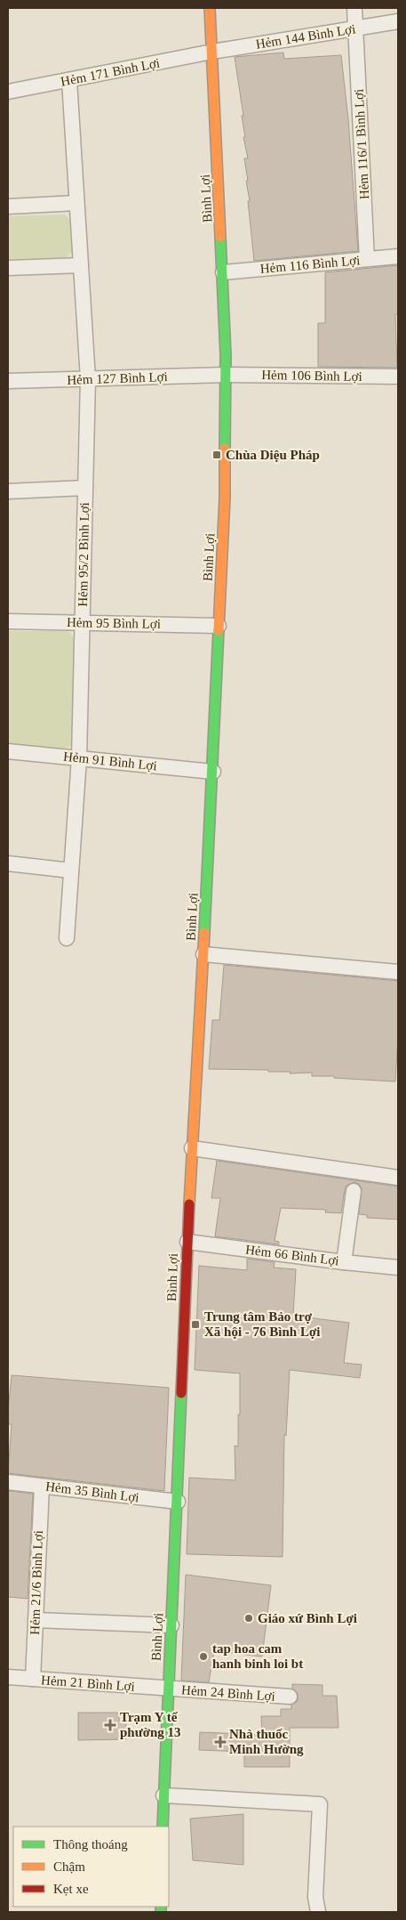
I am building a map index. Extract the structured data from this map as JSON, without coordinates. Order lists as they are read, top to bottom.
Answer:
{
  "streets": {
    "street": [
      "Hẻm 144 Bình Lợi",
      "Hẻm 171 Bình Lợi",
      "Hẻm 116/1 Bình Lợi",
      "Bình Lợi",
      "Hẻm 116 Bình Lợi",
      "Hẻm 106 Bình Lợi",
      "Hẻm 127 Bình Lợi",
      "Hẻm 95/2 Bình Lợi",
      "Hẻm 95 Bình Lợi",
      "Hẻm 91 Bình Lợi",
      "Hẻm 66 Bình Lợi",
      "Hẻm 35 Bình Lợi",
      "Hẻm 21/6 Bình Lợi",
      "Hẻm 21 Bình Lợi",
      "Hẻm 24 Bình Lợi"
    ]
  },
  "crossings": [
    ["Hẻm 144 Bình Lợi", "Hẻm 171 Bình Lợi"],
    ["Hẻm 144 Bình Lợi", "Hẻm 116/1 Bình Lợi"],
    ["Hẻm 144 Bình Lợi", "Bình Lợi"],
    ["Hẻm 171 Bình Lợi", "Bình Lợi"],
    ["Hẻm 171 Bình Lợi", "Hẻm 95/2 Bình Lợi"],
    ["Hẻm 116/1 Bình Lợi", "Hẻm 116 Bình Lợi"],
    ["Bình Lợi", "Hẻm 116 Bình Lợi"],
    ["Bình Lợi", "Hẻm 106 Bình Lợi"],
    ["Bình Lợi", "Hẻm 127 Bình Lợi"],
    ["Bình Lợi", "Hẻm 95 Bình Lợi"],
    ["Bình Lợi", "Hẻm 91 Bình Lợi"],
    ["Bình Lợi", "Hẻm 66 Bình Lợi"],
    ["Bình Lợi", "Hẻm 35 Bình Lợi"],
    ["Bình Lợi", "Hẻm 21 Bình Lợi"],
    ["Bình Lợi", "Hẻm 24 Bình Lợi"],
    ["Hẻm 106 Bình Lợi", "Hẻm 127 Bình Lợi"],
    ["Hẻm 127 Bình Lợi", "Hẻm 95/2 Bình Lợi"],
    ["Hẻm 95/2 Bình Lợi", "Hẻm 95 Bình Lợi"],
    ["Hẻm 95/2 Bình Lợi", "Hẻm 91 Bình Lợi"],
    ["Hẻm 35 Bình Lợi", "Hẻm 21/6 Bình Lợi"],
    ["Hẻm 21/6 Bình Lợi", "Hẻm 21 Bình Lợi"],
    ["Hẻm 21 Bình Lợi", "Hẻm 24 Bình Lợi"]
  ],
  "places": {
    "transit": ["Chùa Diệu Pháp", "Trung tâm Bảo trợ Xã hội - 76 Bình Lợi"],
    "other": ["Giáo xứ Bình Lợi", "tap hoa cam hanh binh loi bt"],
    "health": ["Trạm Y tế phường 13", "Nhà thuốc Minh Hường"]
  },
  "legend": ["Thông thoáng", "Chậm", "Kẹt xe"]
}
